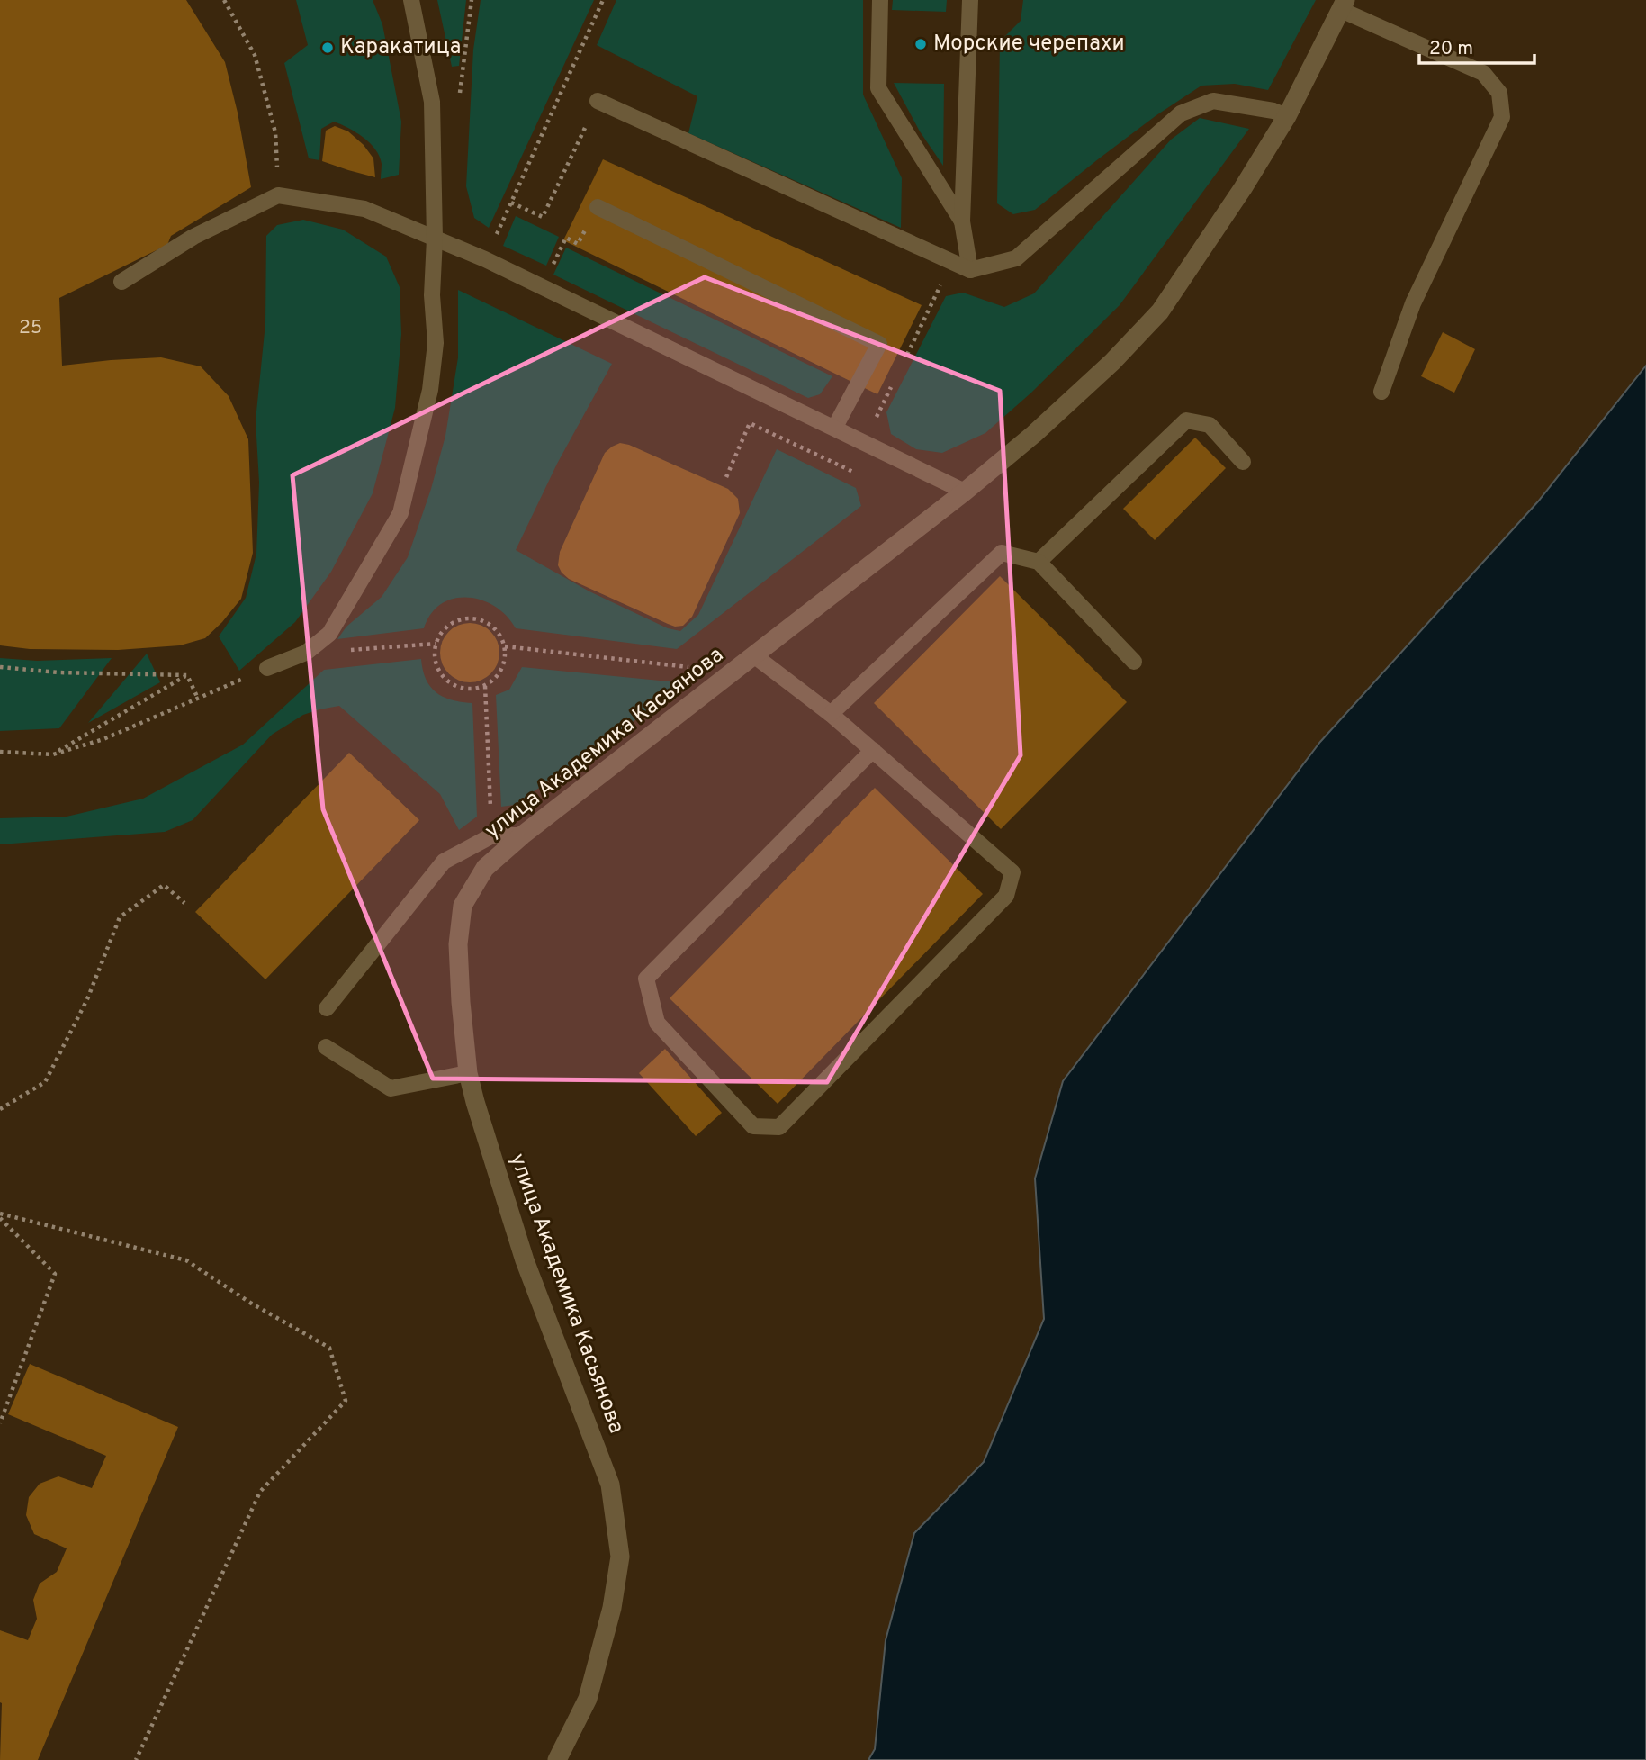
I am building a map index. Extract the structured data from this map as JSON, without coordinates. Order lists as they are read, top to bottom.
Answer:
{
  "streets": {
    "street": ["улица Академика Касьянова"]
  },
  "places": ["Морские черепахи", "Каракатица"],
  "house_numbers": ["25"],
  "scale_bar": "20 m"
}
